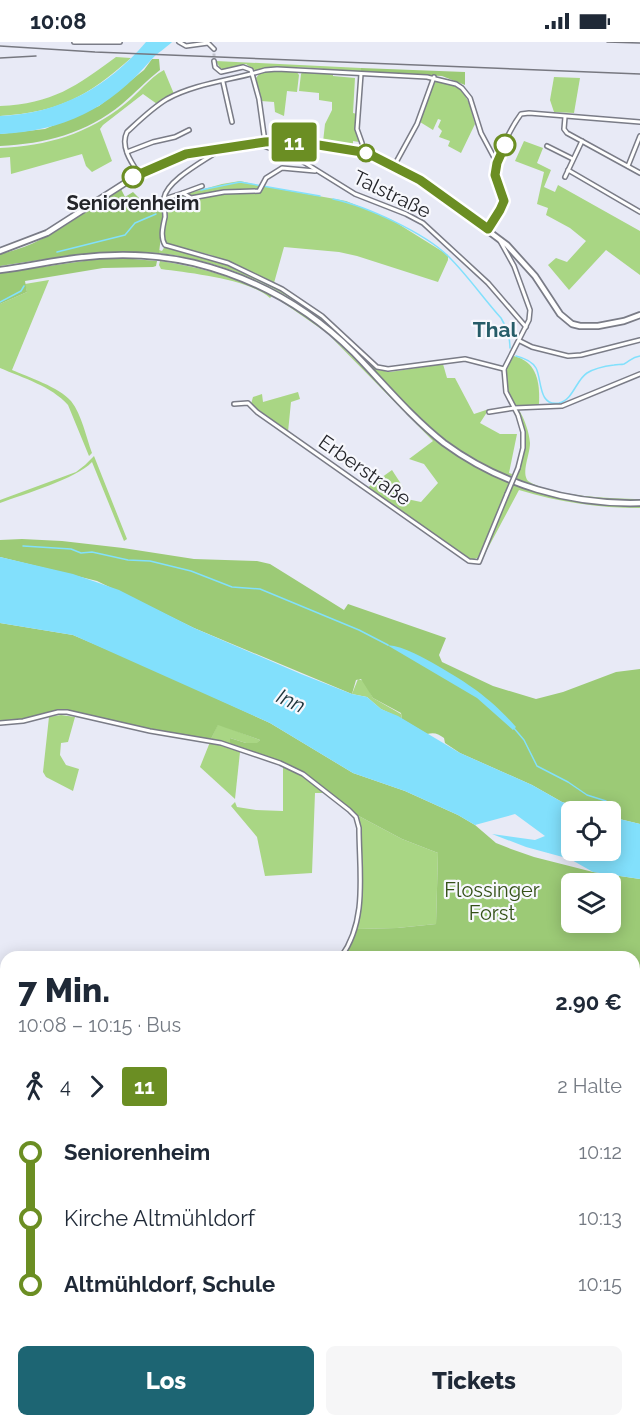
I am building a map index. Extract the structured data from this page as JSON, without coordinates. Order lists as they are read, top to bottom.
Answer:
{
  "streets": {
    "street": ["Talstraße", "Erberstraße"]
  },
  "districts": ["Thal"],
  "water": ["Inn"],
  "parks": ["Flossinger Forst"],
  "places": ["Seniorenheim"],
  "lines": ["bus line 11"],
  "page": {
    "status": "10:08",
    "on_map": "11",
    "heading": ["7 Min.", "10:08 – 10:15 · Bus", "2.90 €"],
    "legs": ["4", "11", "2 Halte"],
    "list": [
      {
        "name": "Seniorenheim",
        "value": "10:12"
      },
      {
        "name": "Kirche Altmühldorf",
        "value": "10:13"
      },
      {
        "name": "Altmühldorf, Schule",
        "value": "10:15"
      }
    ],
    "buttons": ["Los", "Tickets"]
  }
}
